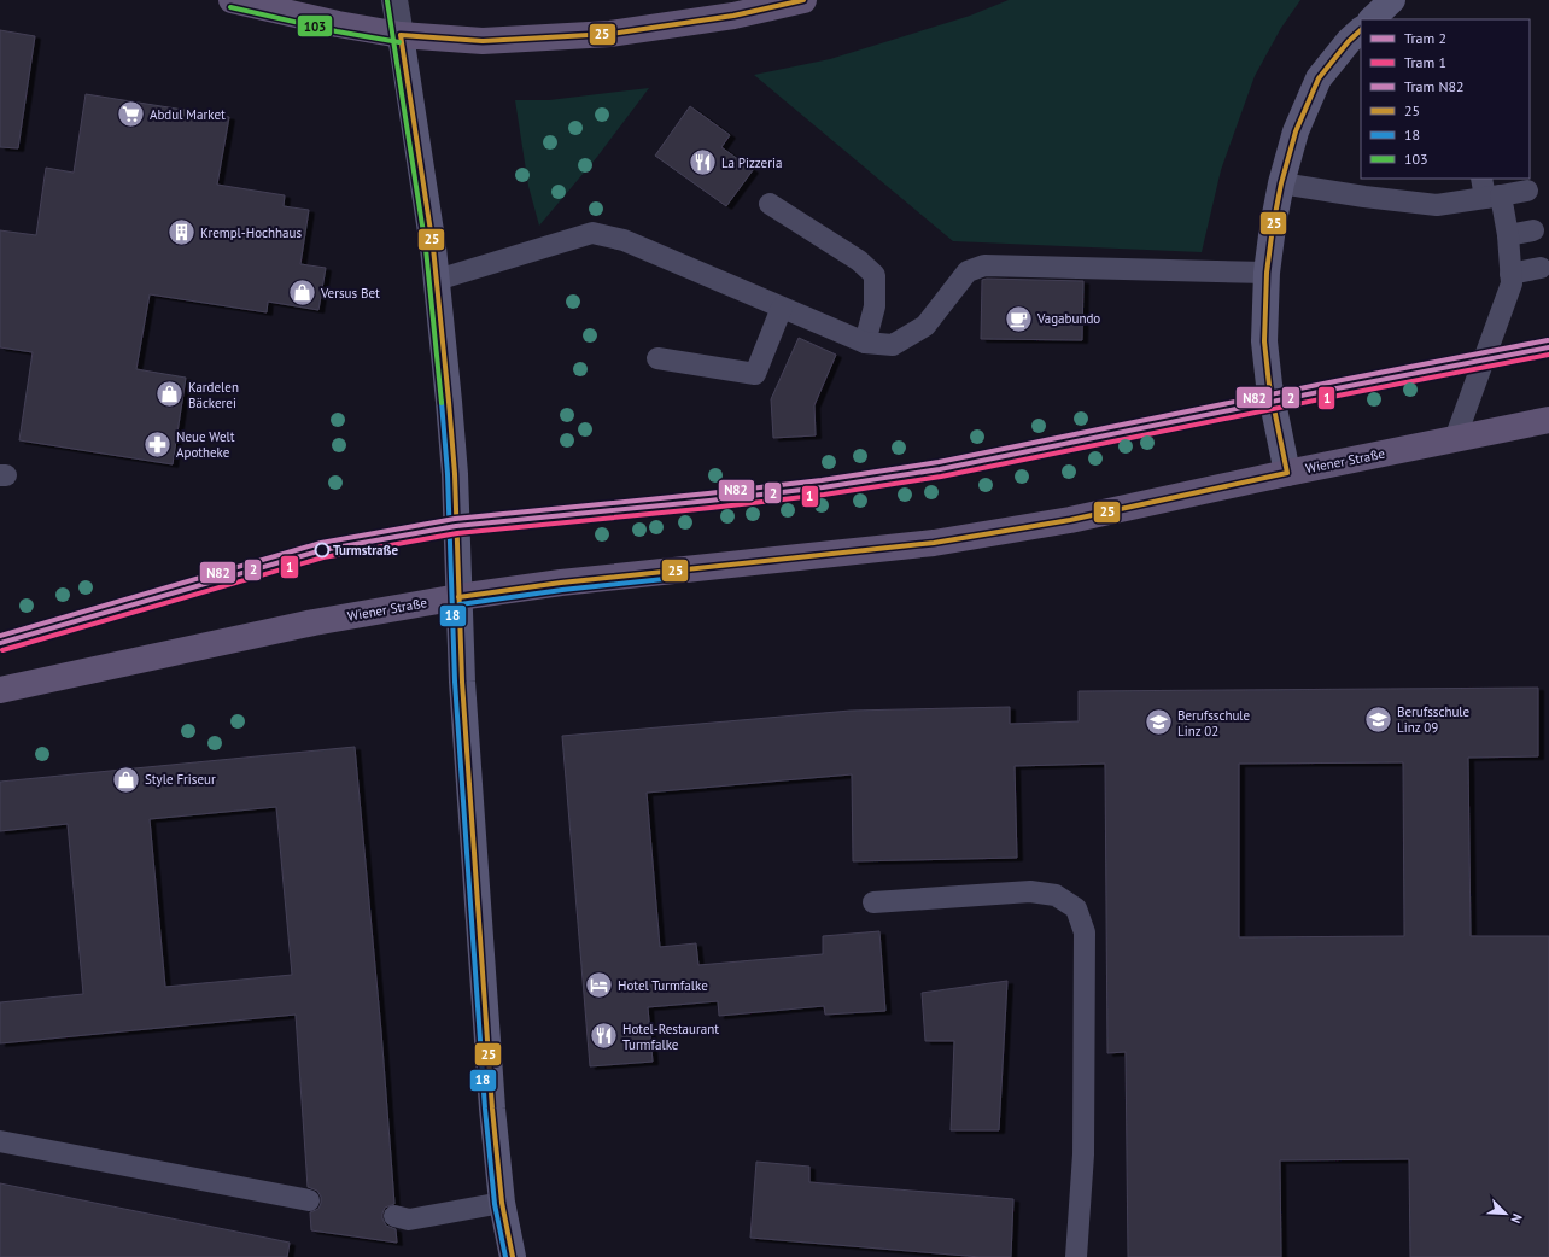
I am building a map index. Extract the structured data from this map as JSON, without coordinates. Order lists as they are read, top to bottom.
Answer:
{
  "streets": {
    "main road": ["Wiener Straße"]
  },
  "places": {
    "supermarket": ["Abdul Market"],
    "restaurant": ["La Pizzeria", "Hotel-Restaurant Turmfalke"],
    "building": ["Krempl-Hochhaus"],
    "shop": ["Versus Bet", "Kardelen Bäckerei", "Style Friseur"],
    "cafe": ["Vagabundo"],
    "pharmacy": ["Neue Welt Apotheke"],
    "other": ["Turmstraße"],
    "school or university": ["Berufsschule Linz 09", "Berufsschule Linz 02"],
    "hotel": ["Hotel Turmfalke"]
  },
  "lines": [
    "transit line 25",
    "transit line 103",
    "tram line N82",
    "tram line 2",
    "tram line 1",
    "transit line 18"
  ],
  "legend": [
    "Tram 2",
    "Tram 1",
    "Tram N82",
    "25",
    "18",
    "103"
  ],
  "north": "bottom right"
}
